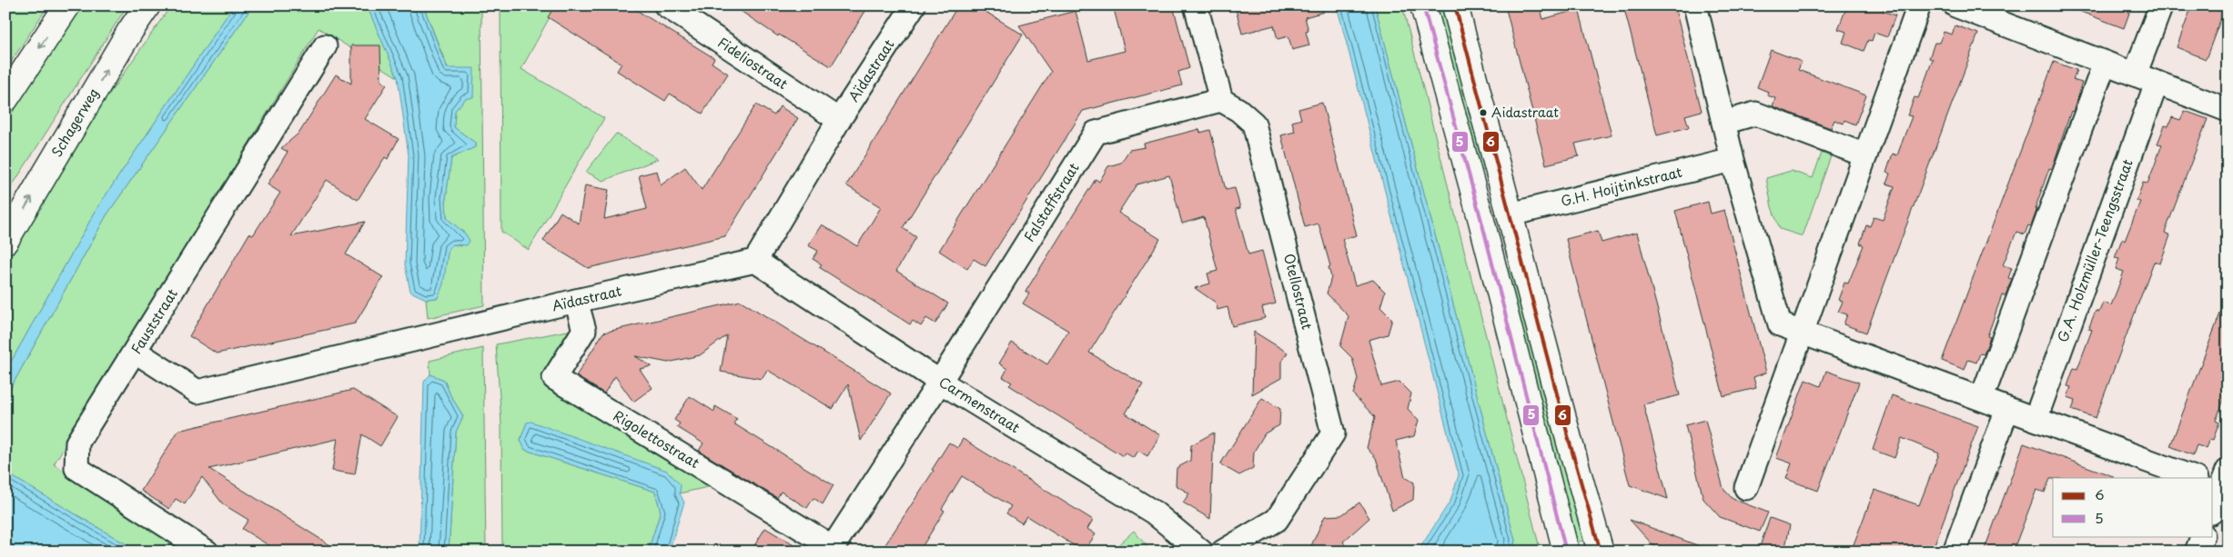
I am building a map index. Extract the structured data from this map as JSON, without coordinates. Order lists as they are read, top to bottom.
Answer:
{
  "streets": {
    "street": [
      "Fideliostraat",
      "Aïdastraat",
      "Schagerweg",
      "G.H. Hoijtinkstraat",
      "Falstaffstraat",
      "G.A. Holzmüller-Teengsstraat",
      "Otellostraat",
      "Fauststraat",
      "Carmenstraat",
      "Rigolettostraat"
    ]
  },
  "crossings": [
    ["Fideliostraat", "Aïdastraat"],
    ["Aïdastraat", "Fauststraat"],
    ["Aïdastraat", "Carmenstraat"],
    ["Aïdastraat", "Rigolettostraat"],
    ["Falstaffstraat", "Otellostraat"],
    ["Falstaffstraat", "Carmenstraat"],
    ["Falstaffstraat", "Rigolettostraat"],
    ["Carmenstraat", "Rigolettostraat"]
  ],
  "places": ["Aidastraat"],
  "lines": ["transit line 6", "transit line 5"],
  "legend": ["6", "5"]
}
